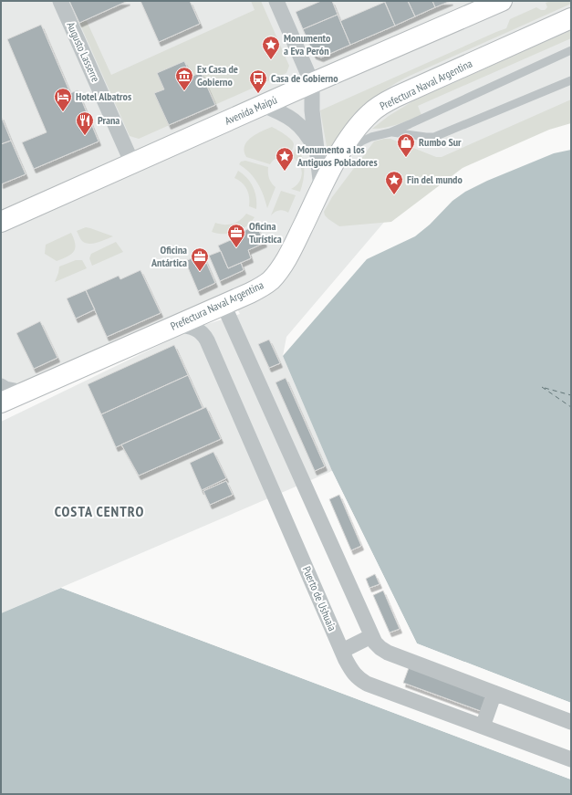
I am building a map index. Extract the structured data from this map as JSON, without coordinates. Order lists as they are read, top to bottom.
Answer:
{
  "streets": {
    "main road": ["Prefectura Naval Argentina", "Avenida Maipú"],
    "street": ["Augusto Lasserre", "Puerto de Ushuaia"]
  },
  "crossings": [
    ["Augusto Lasserre", "Avenida Maipú"],
    ["Prefectura Naval Argentina", "Puerto de Ushuaia"]
  ],
  "districts": ["COSTA CENTRO"],
  "places": {
    "place": ["Monumento a Eva Perón", "Monumento a los Antiguos Pobladores", "Fin del mundo"],
    "museum": ["Ex Casa de Gobierno"],
    "bus stop": ["Casa de Gobierno"],
    "hotel": ["Hotel Albatros"],
    "restaurant": ["Prana"],
    "shop": ["Rumbo Sur"],
    "office": ["Oficina Turística", "Oficina Antártica"]
  }
}
